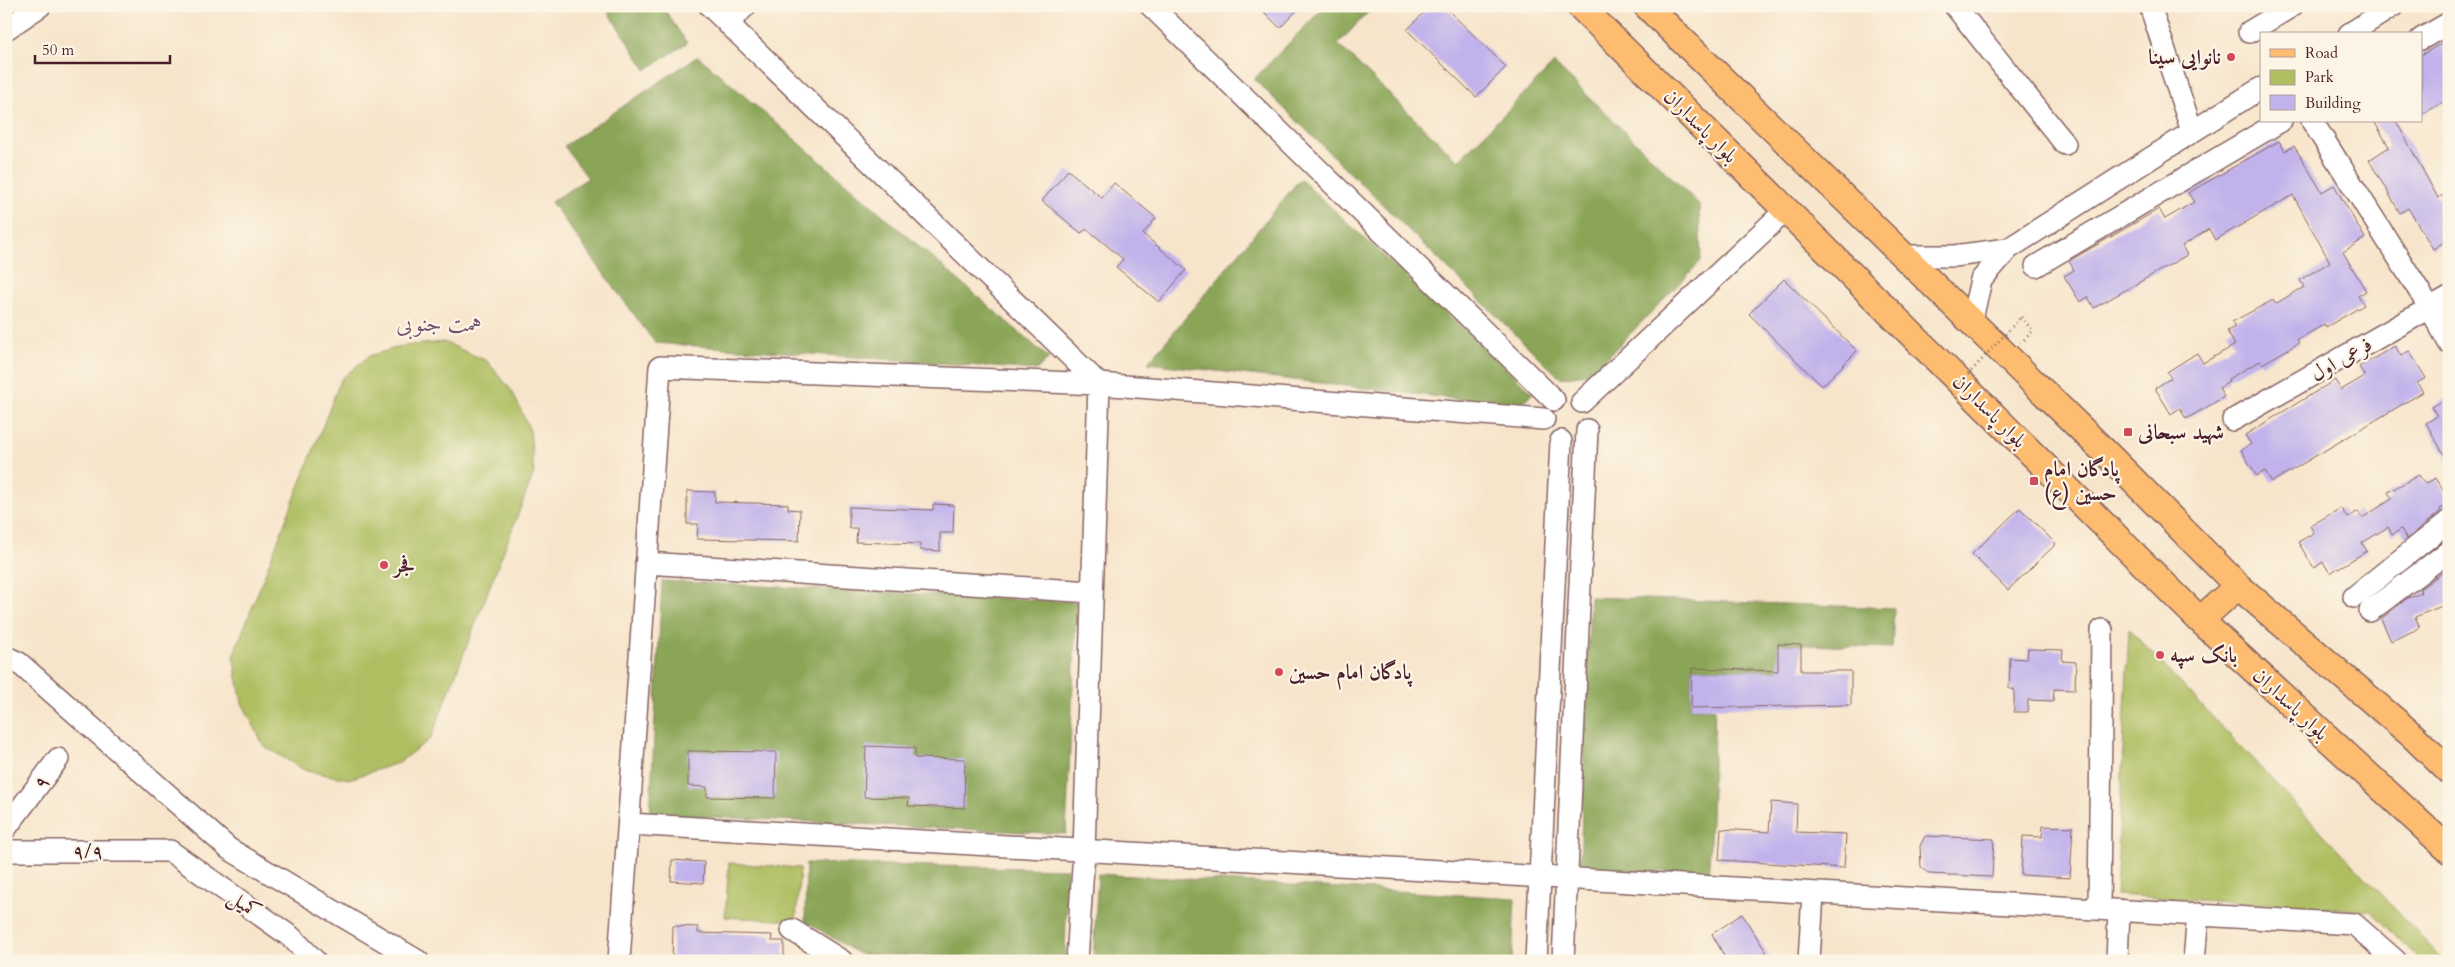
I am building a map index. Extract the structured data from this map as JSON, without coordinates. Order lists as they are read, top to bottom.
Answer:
{
  "streets": {
    "main road": ["بلوار پاسداران"],
    "street": [
      "فرعی اول",
      "۹",
      "۹/۹",
      "کمیل"
    ]
  },
  "crossings": [
    ["۹/۹", "کمیل"]
  ],
  "districts": ["همت جنوبی"],
  "places": {
    "other": [
      "نانوایی سینا",
      "فجر",
      "بانک سپه",
      "پادگان امام حسین"
    ],
    "transit": ["شهید سبحانی", "پادگان امام حسین (ع)"]
  },
  "legend": ["Road", "Park", "Building"],
  "scale_bar": "50 m"
}
